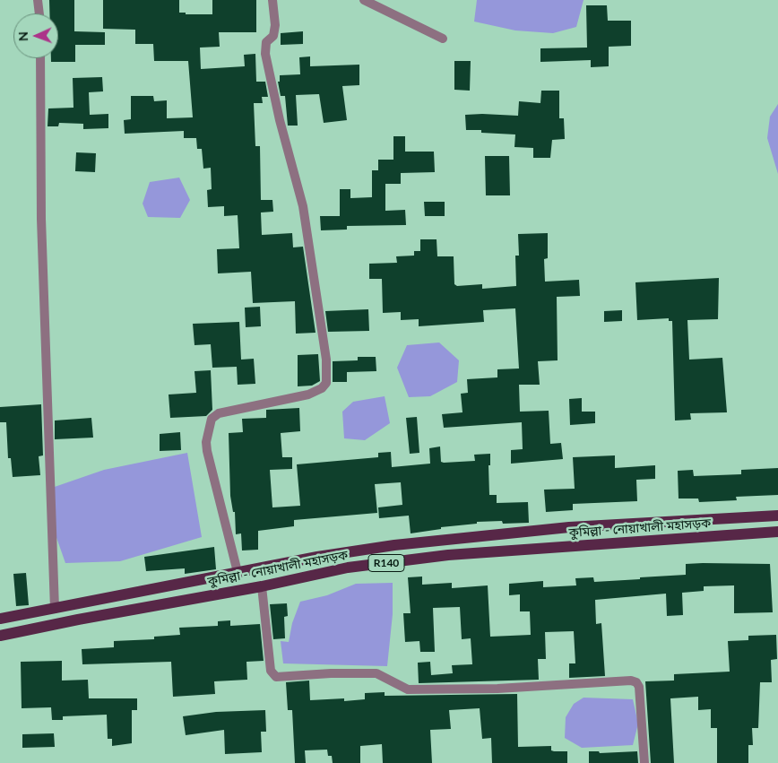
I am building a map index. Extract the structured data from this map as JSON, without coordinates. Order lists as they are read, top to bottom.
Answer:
{
  "streets": {
    "main road": ["কুমিল্লা - নোয়াখালী মহাসড়ক", "R140"]
  },
  "north": "left"
}
